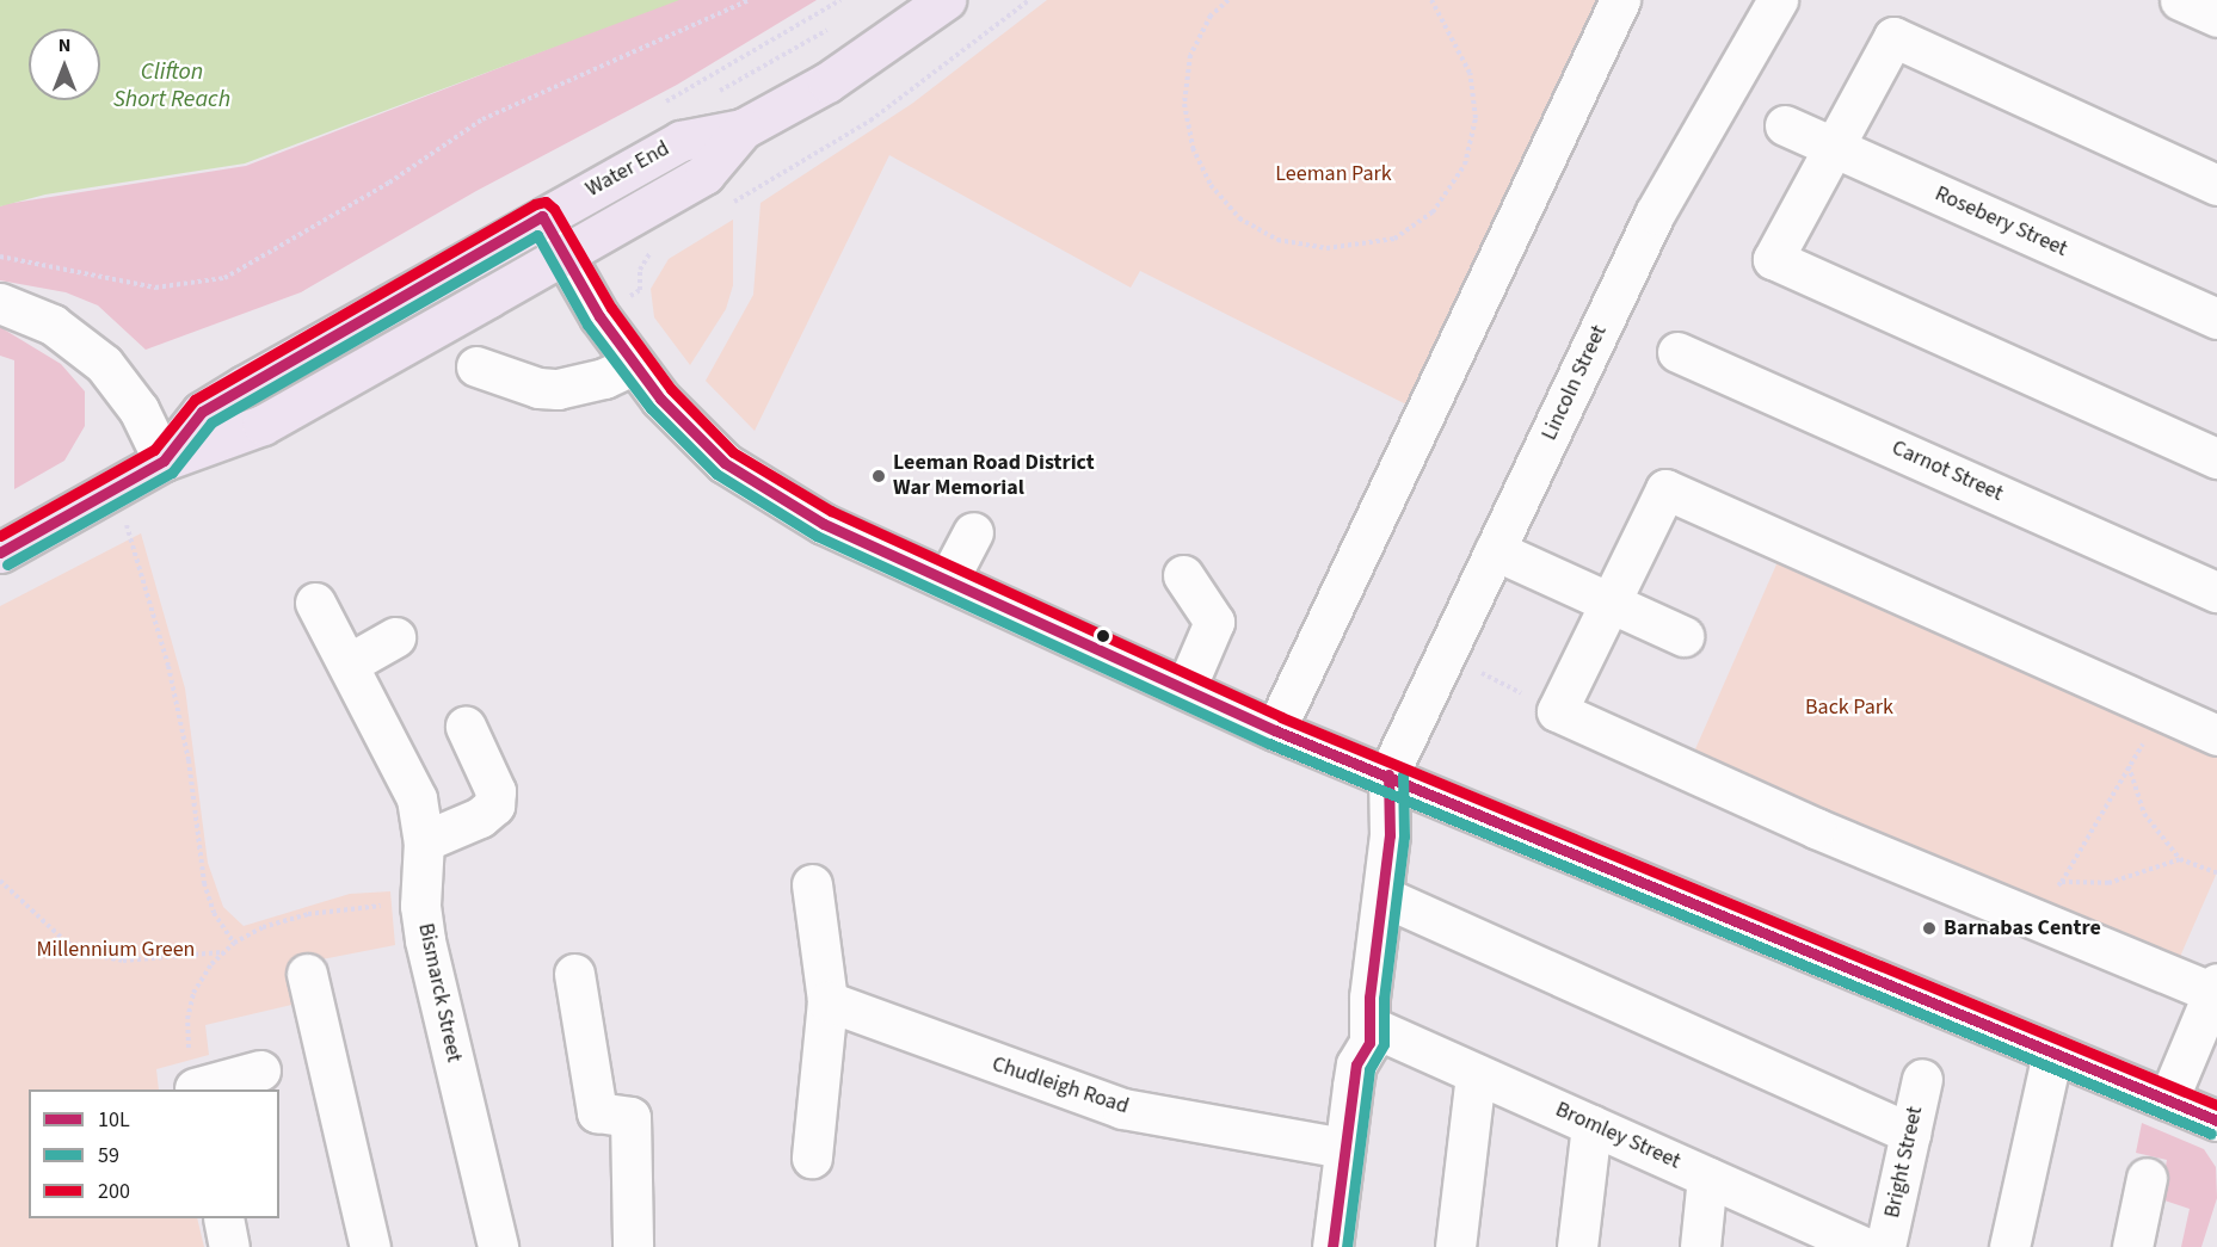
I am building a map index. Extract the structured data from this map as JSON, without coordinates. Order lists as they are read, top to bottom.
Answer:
{
  "streets": {
    "main road": ["Water End"],
    "street": [
      "Rosebery Street",
      "Lincoln Street",
      "Carnot Street",
      "Bismarck Street",
      "Chudleigh Road",
      "Bromley Street",
      "Bright Street"
    ]
  },
  "water": ["Clifton Short Reach"],
  "parks": ["Leeman Park", "Back Park", "Millennium Green"],
  "places": ["Leeman Road District War Memorial", "Barnabas Centre"],
  "lines": ["transit line 200", "transit line 10L", "transit line 59"],
  "legend": ["10L", "59", "200"],
  "north": "top"
}
